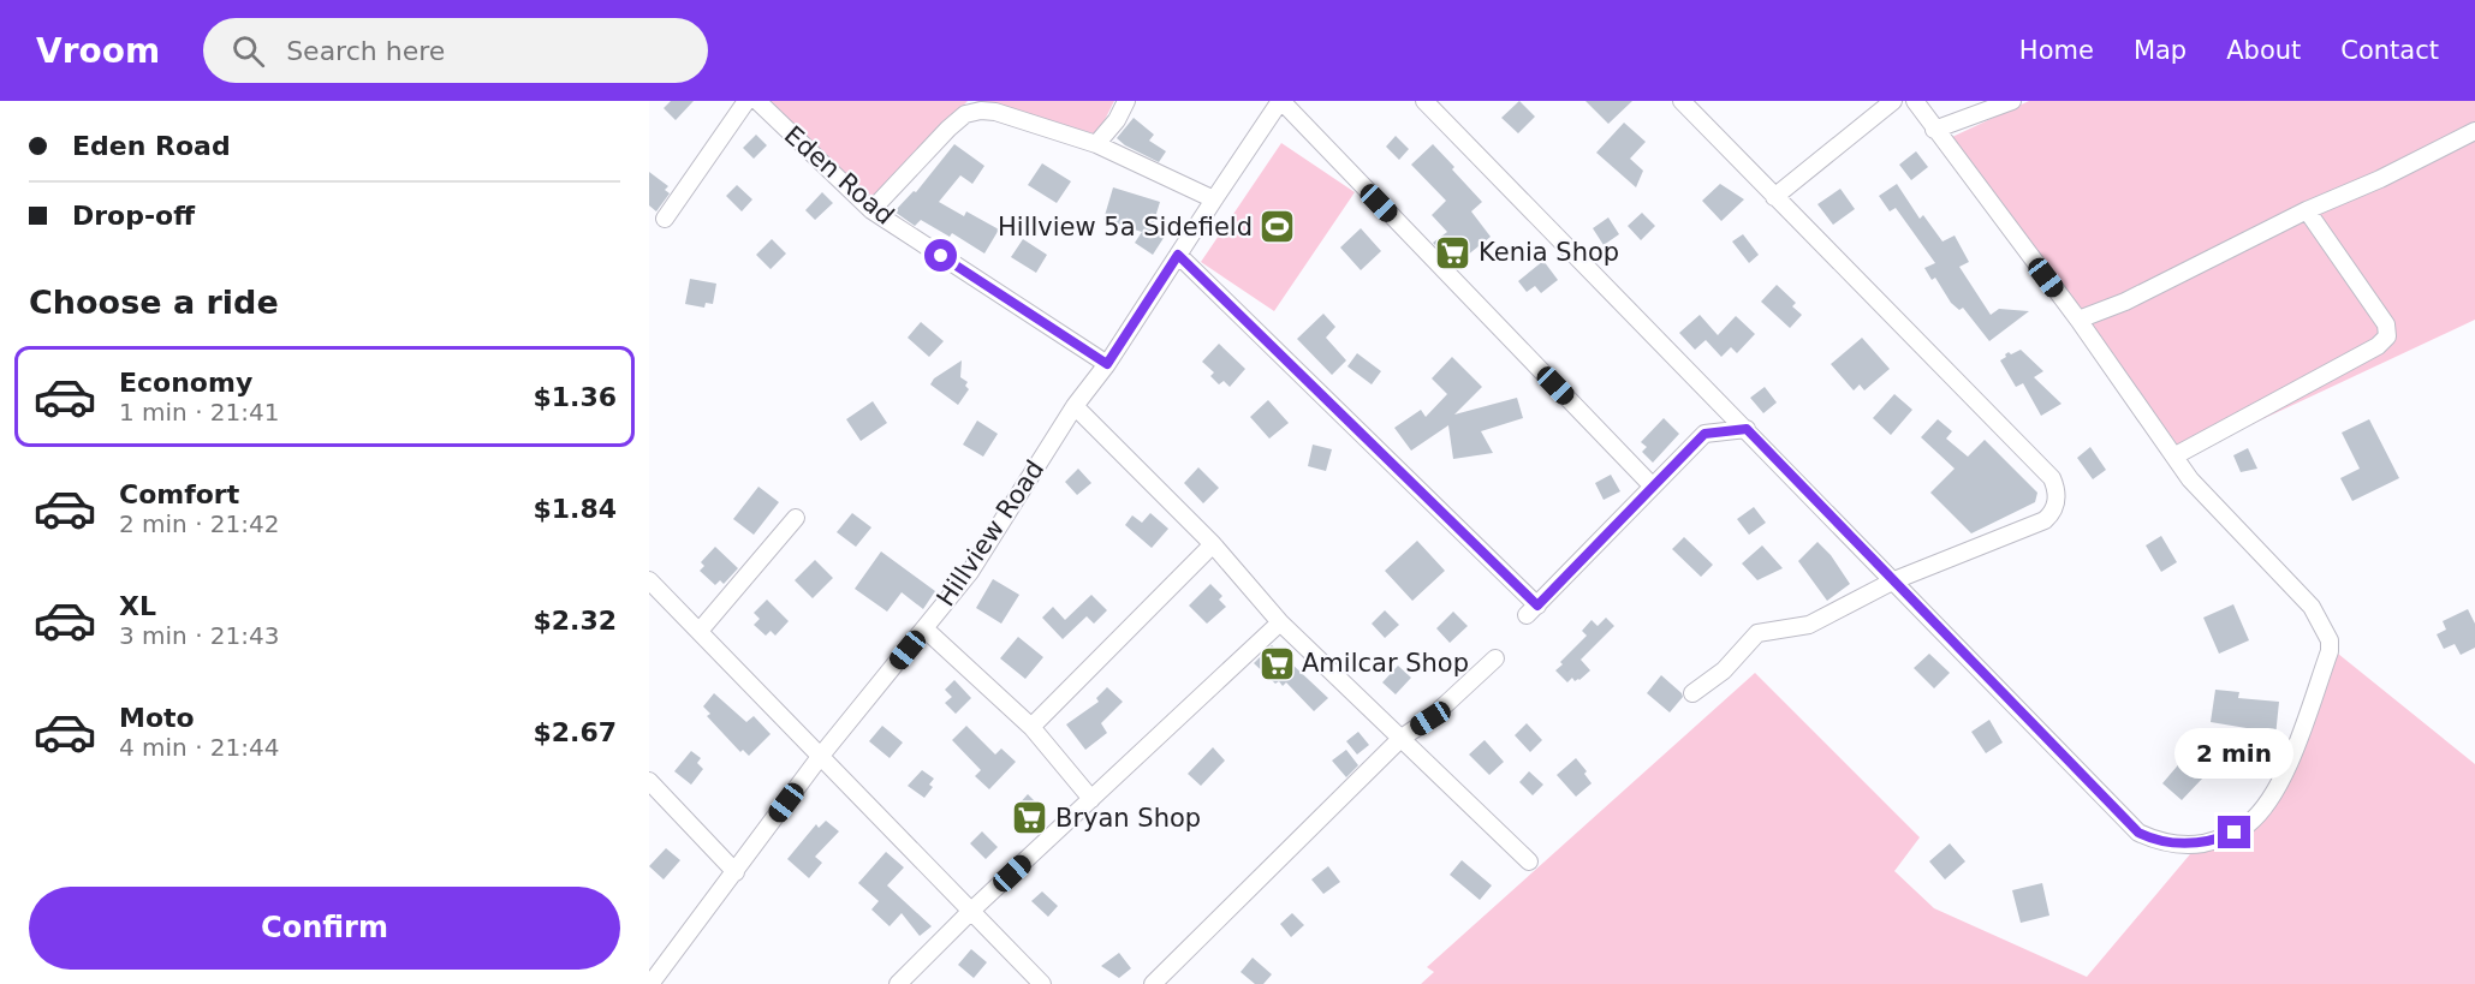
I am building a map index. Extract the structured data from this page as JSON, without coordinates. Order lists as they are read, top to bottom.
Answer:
{
  "streets": {
    "street": ["Eden Road", "Hillview Road"]
  },
  "crossings": [
    ["Eden Road", "Hillview Road"]
  ],
  "places": {
    "sports": ["Hillview 5a Sidefield"],
    "supermarket": ["Kenia Shop", "Amilcar Shop", "Bryan Shop"]
  },
  "page": {
    "header": "Vroom",
    "search": "Search here",
    "nav": [
      "Home",
      "Map",
      "About",
      "Contact"
    ],
    "banner": ["Eden Road", "Drop-off"],
    "heading": "Choose a ride",
    "list": [
      {
        "name": "Economy",
        "note": "1 min · 21:41",
        "value": "$1.36"
      },
      {
        "name": "Comfort",
        "note": "2 min · 21:42",
        "value": "$1.84"
      },
      {
        "name": "XL",
        "note": "3 min · 21:43",
        "value": "$2.32"
      },
      {
        "name": "Moto",
        "note": "4 min · 21:44",
        "value": "$2.67"
      }
    ],
    "bubble": "2 min",
    "buttons": "Confirm"
  }
}
